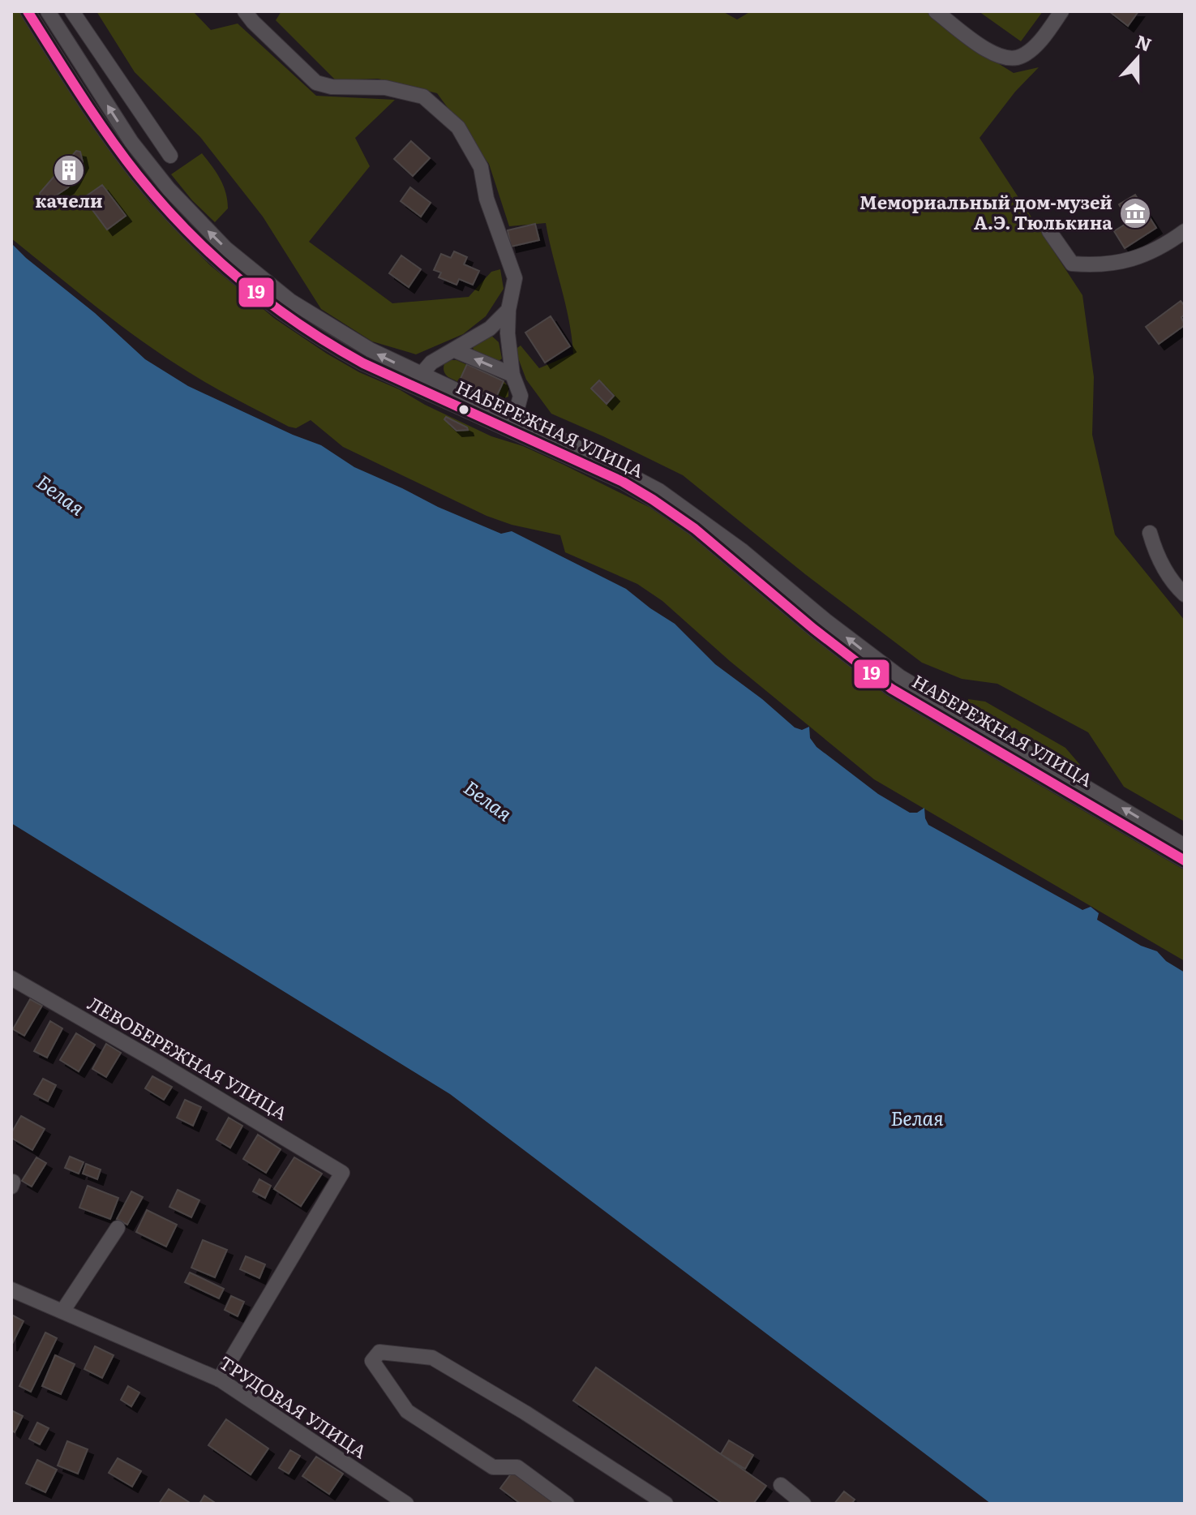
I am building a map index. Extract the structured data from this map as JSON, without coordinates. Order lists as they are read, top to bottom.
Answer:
{
  "streets": {
    "street": ["НАБЕРЕЖНАЯ УЛИЦА", "ЛЕВОБЕРЕЖНАЯ УЛИЦА", "ТРУДОВАЯ УЛИЦА"]
  },
  "crossings": [
    ["ЛЕВОБЕРЕЖНАЯ УЛИЦА", "ТРУДОВАЯ УЛИЦА"]
  ],
  "water": ["Белая"],
  "places": {
    "building": ["качели"],
    "museum": ["Мемориальный дом-музей А.Э. Тюлькина"]
  },
  "lines": ["transit line 19"],
  "north": "top"
}
